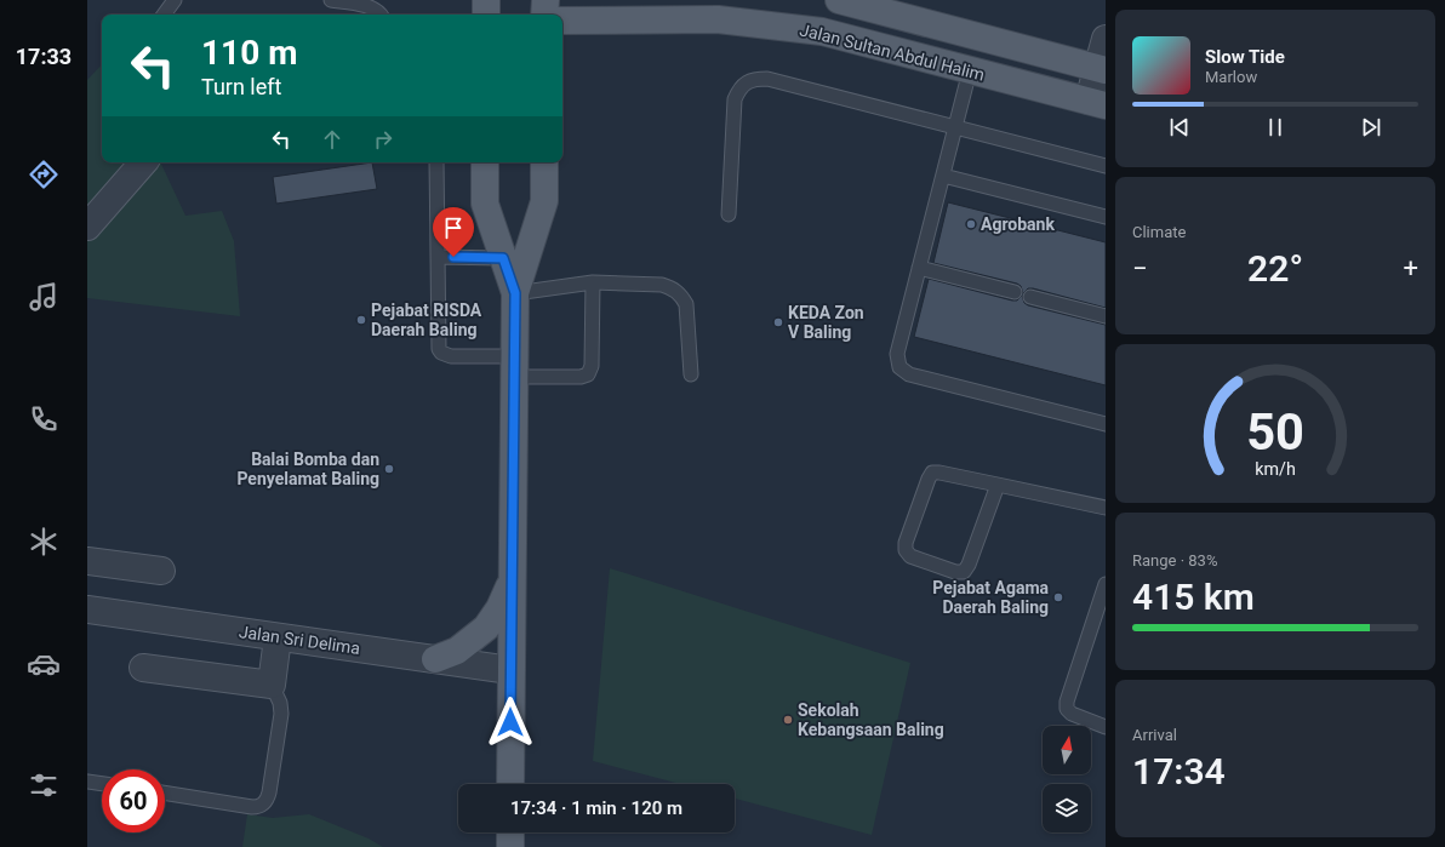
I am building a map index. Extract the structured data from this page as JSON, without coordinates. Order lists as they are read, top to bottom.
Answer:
{
  "streets": {
    "main road": ["Jalan Sultan Abdul Halim"],
    "street": ["Jalan Sri Delima"]
  },
  "places": [
    "Agrobank",
    "Pejabat RISDA Daerah Baling",
    "KEDA Zon V Baling",
    "Balai Bomba dan Penyelamat Baling",
    "Pejabat Agama Daerah Baling",
    "Sekolah Kebangsaan Baling"
  ],
  "north": "top",
  "page": {
    "tabs": "17:33",
    "turn": ["110 m", "Turn left"],
    "song": ["Slow Tide", "Marlow"],
    "tile": [
      "Climate",
      ["Range · 83%", "415 km"],
      ["Arrival", "17:34"]
    ],
    "heat": ["−", "22°", "+"],
    "limit": "60",
    "trip": "17:34 · 1 min · 120 m",
    "gauge": ["50", "km/h"]
  }
}
